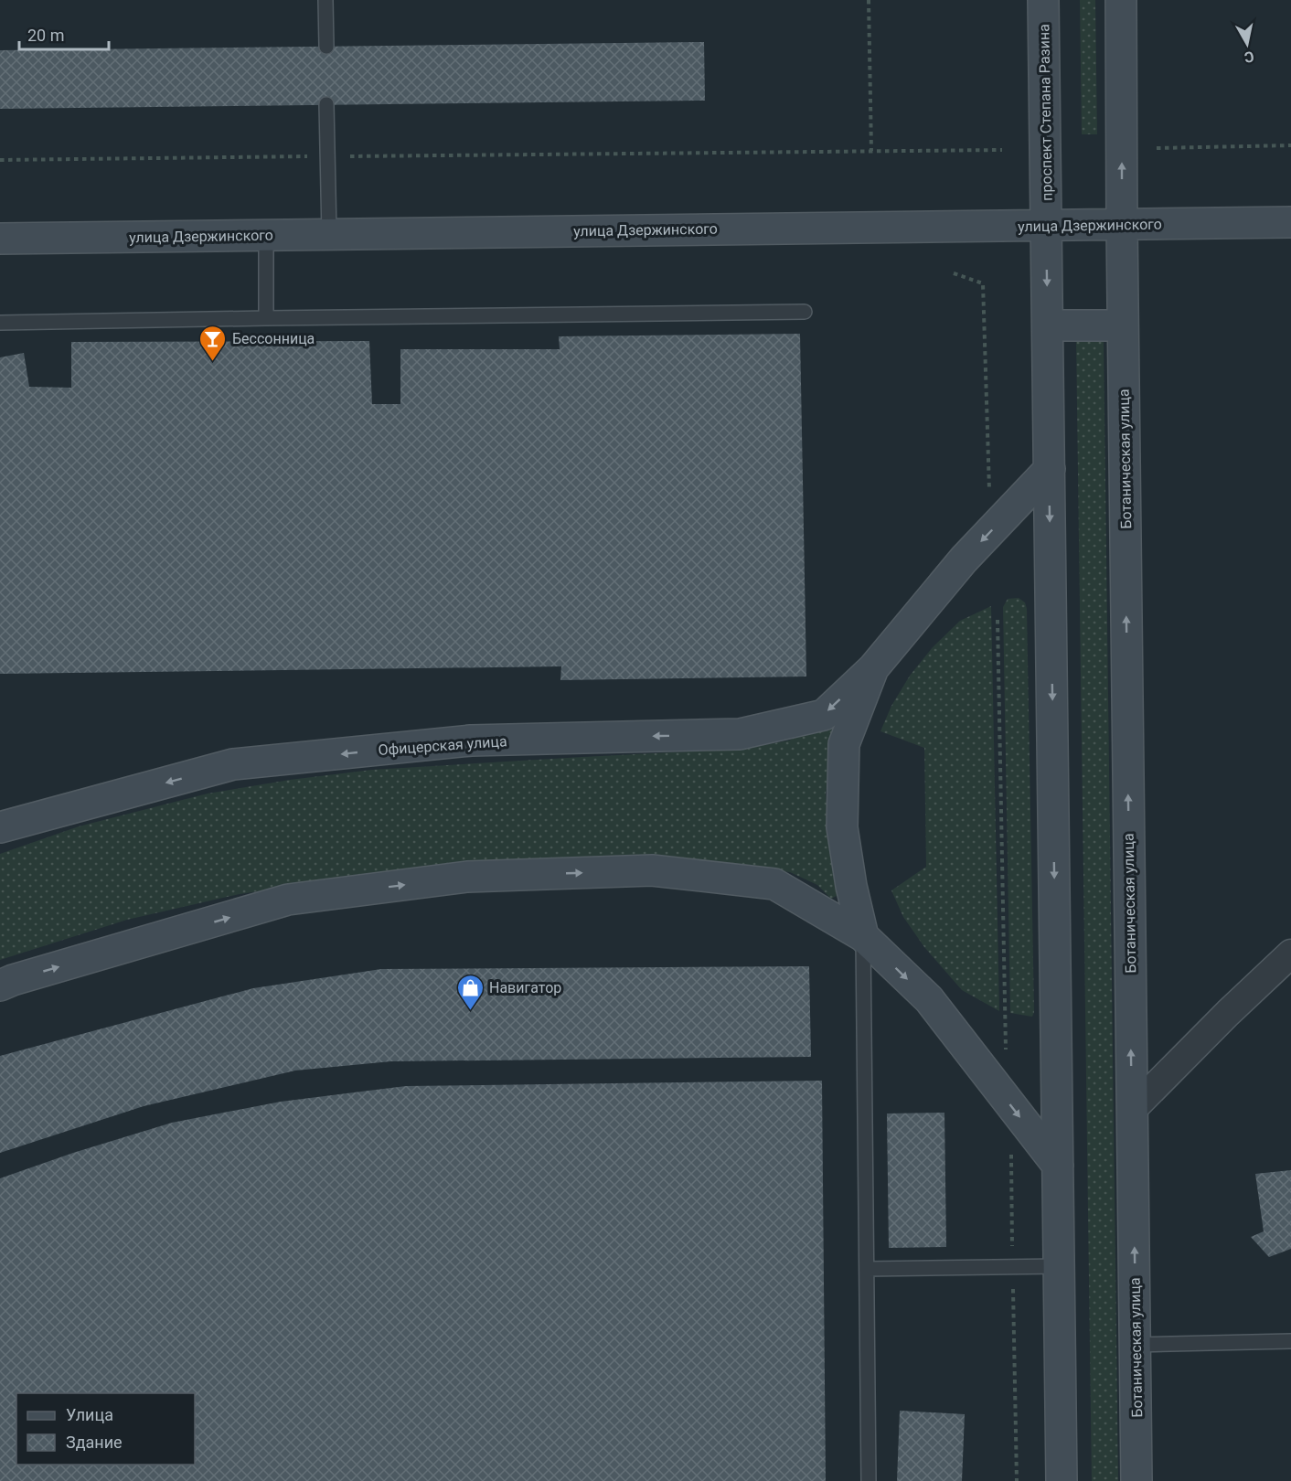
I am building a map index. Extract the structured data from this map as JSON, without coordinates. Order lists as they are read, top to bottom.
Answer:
{
  "streets": {
    "main road": [
      "проспект Степана Разина",
      "улица Дзержинского",
      "Ботаническая улица",
      "Офицерская улица"
    ]
  },
  "crossings": [
    ["проспект Степана Разина", "улица Дзержинского"],
    ["улица Дзержинского", "Ботаническая улица"]
  ],
  "places": {
    "bar": ["Бессонница"],
    "shop": ["Навигатор"]
  },
  "legend": ["Улица", "Здание"],
  "scale_bar": "20 m",
  "north": "bottom"
}
